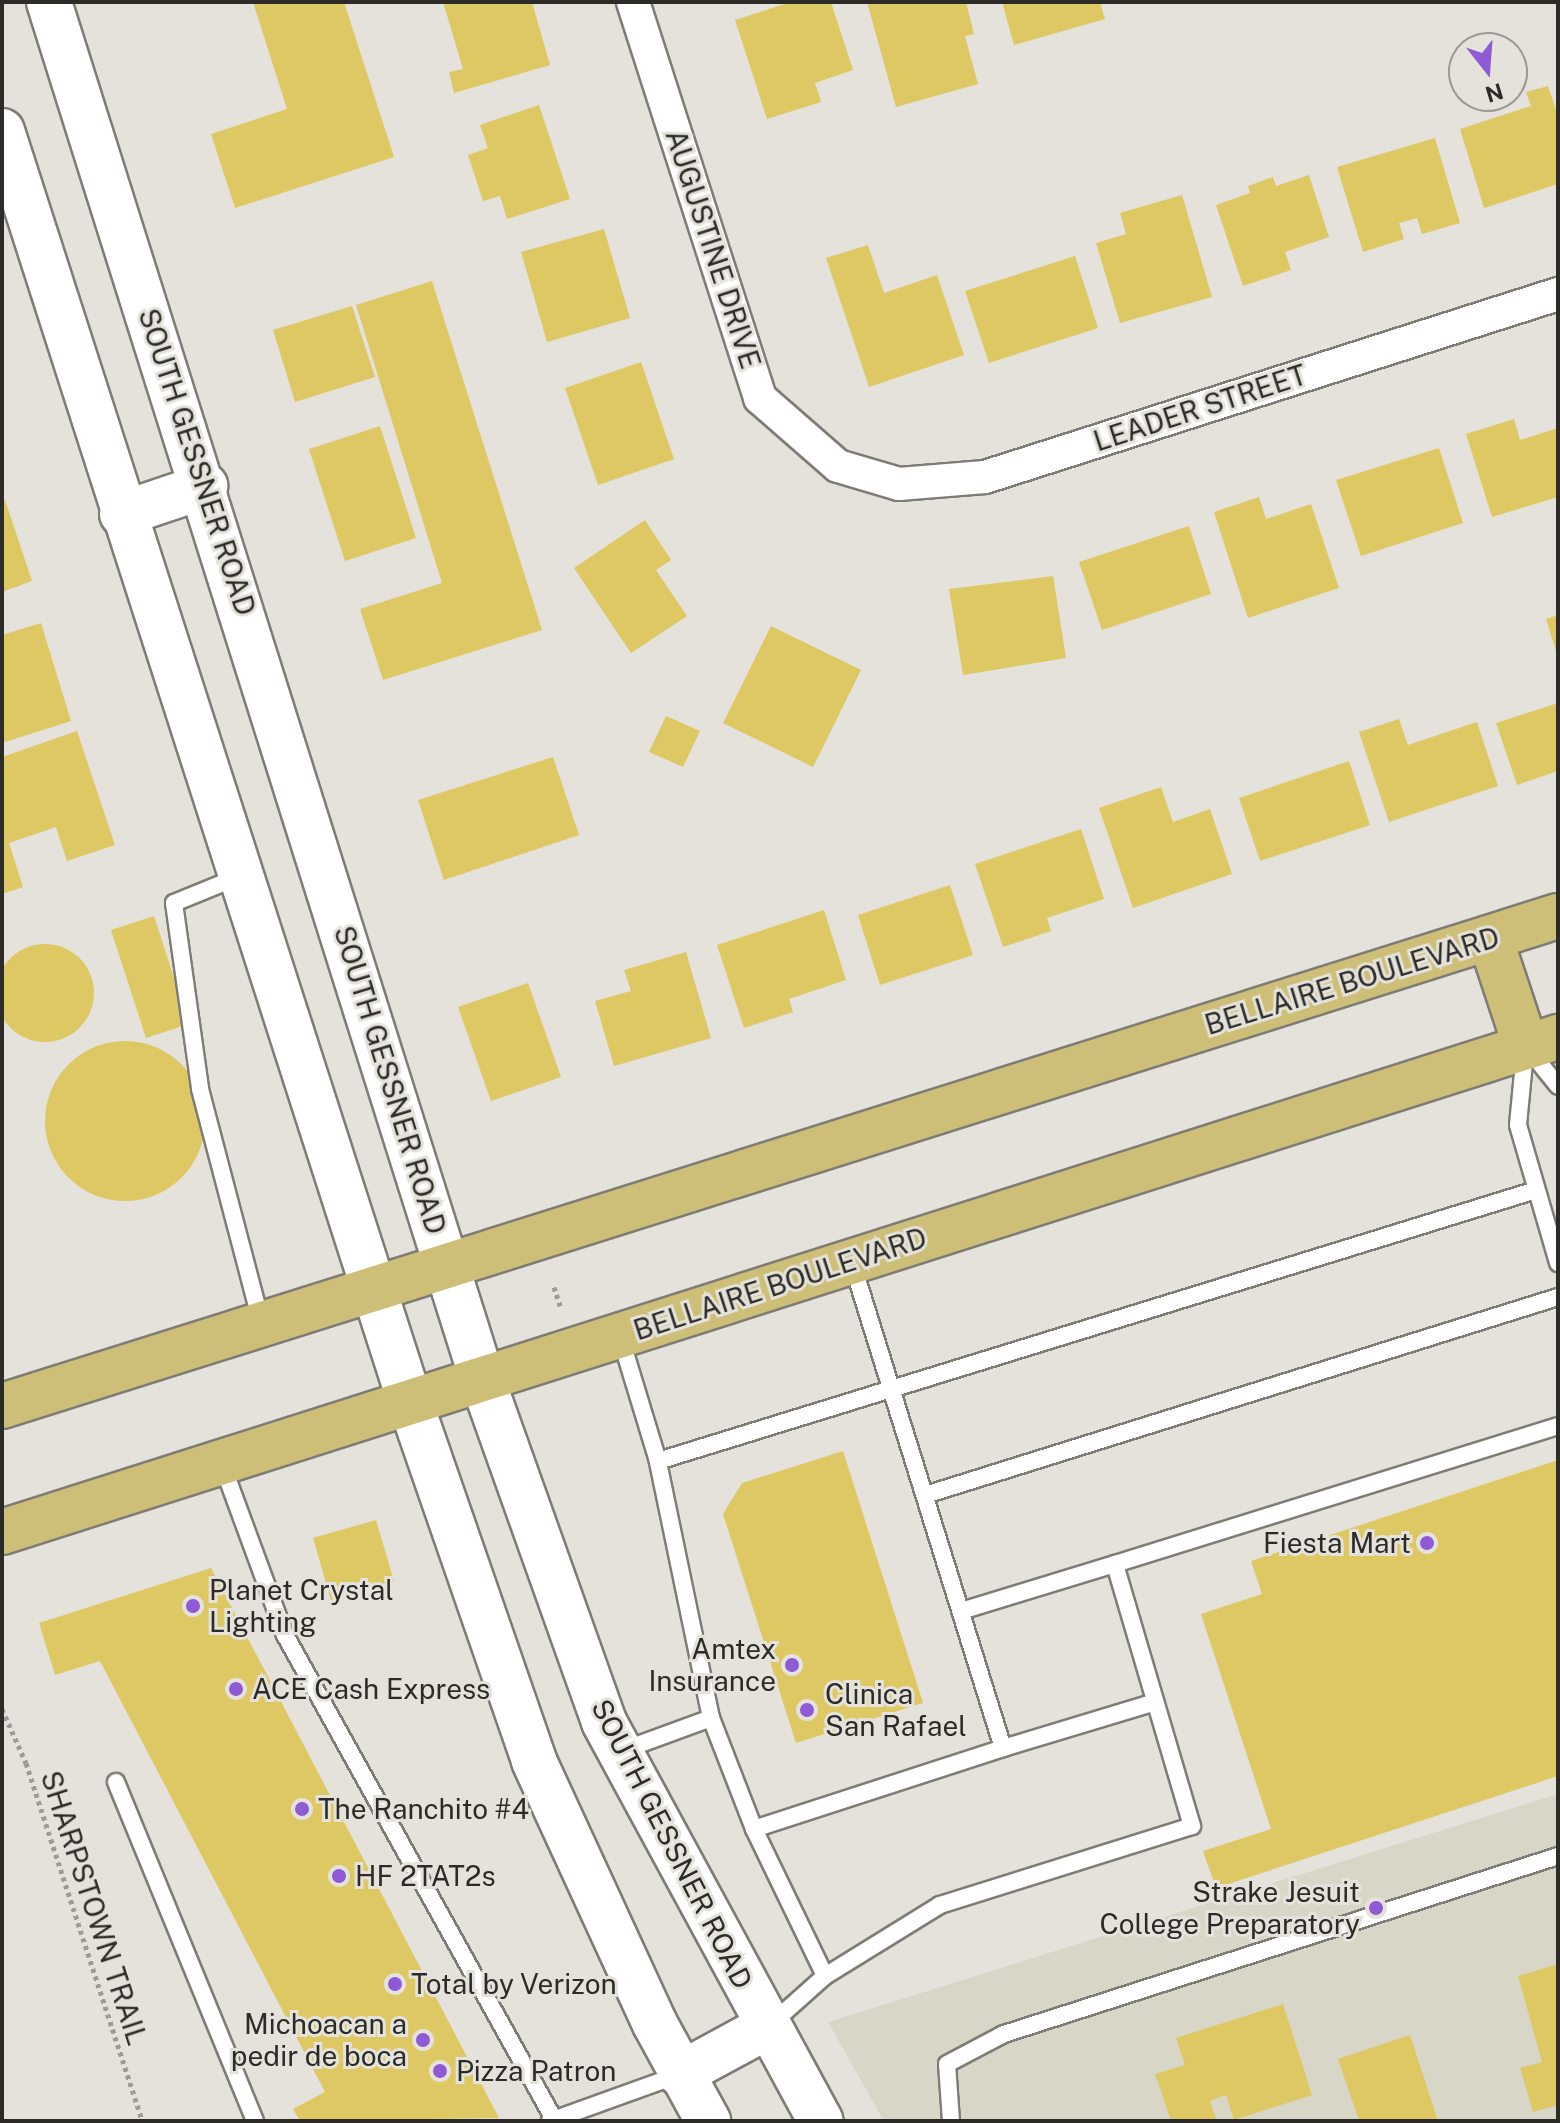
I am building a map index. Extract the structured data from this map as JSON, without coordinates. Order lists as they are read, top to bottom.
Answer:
{
  "streets": {
    "main road": ["SOUTH GESSNER ROAD", "BELLAIRE BOULEVARD"],
    "street": ["AUGUSTINE DRIVE", "LEADER STREET"],
    "path": ["SHARPSTOWN TRAIL"]
  },
  "crossings": [
    ["AUGUSTINE DRIVE", "LEADER STREET"],
    ["SOUTH GESSNER ROAD", "BELLAIRE BOULEVARD"]
  ],
  "places": [
    "Fiesta Mart",
    "Planet Crystal Lighting",
    "Amtex Insurance",
    "ACE Cash Express",
    "Clinica San Rafael",
    "The Ranchito #4",
    "HF 2TAT2s",
    "Strake Jesuit College Preparatory",
    "Total by Verizon",
    "Michoacan a pedir de boca",
    "Pizza Patron"
  ],
  "north": "bottom"
}
